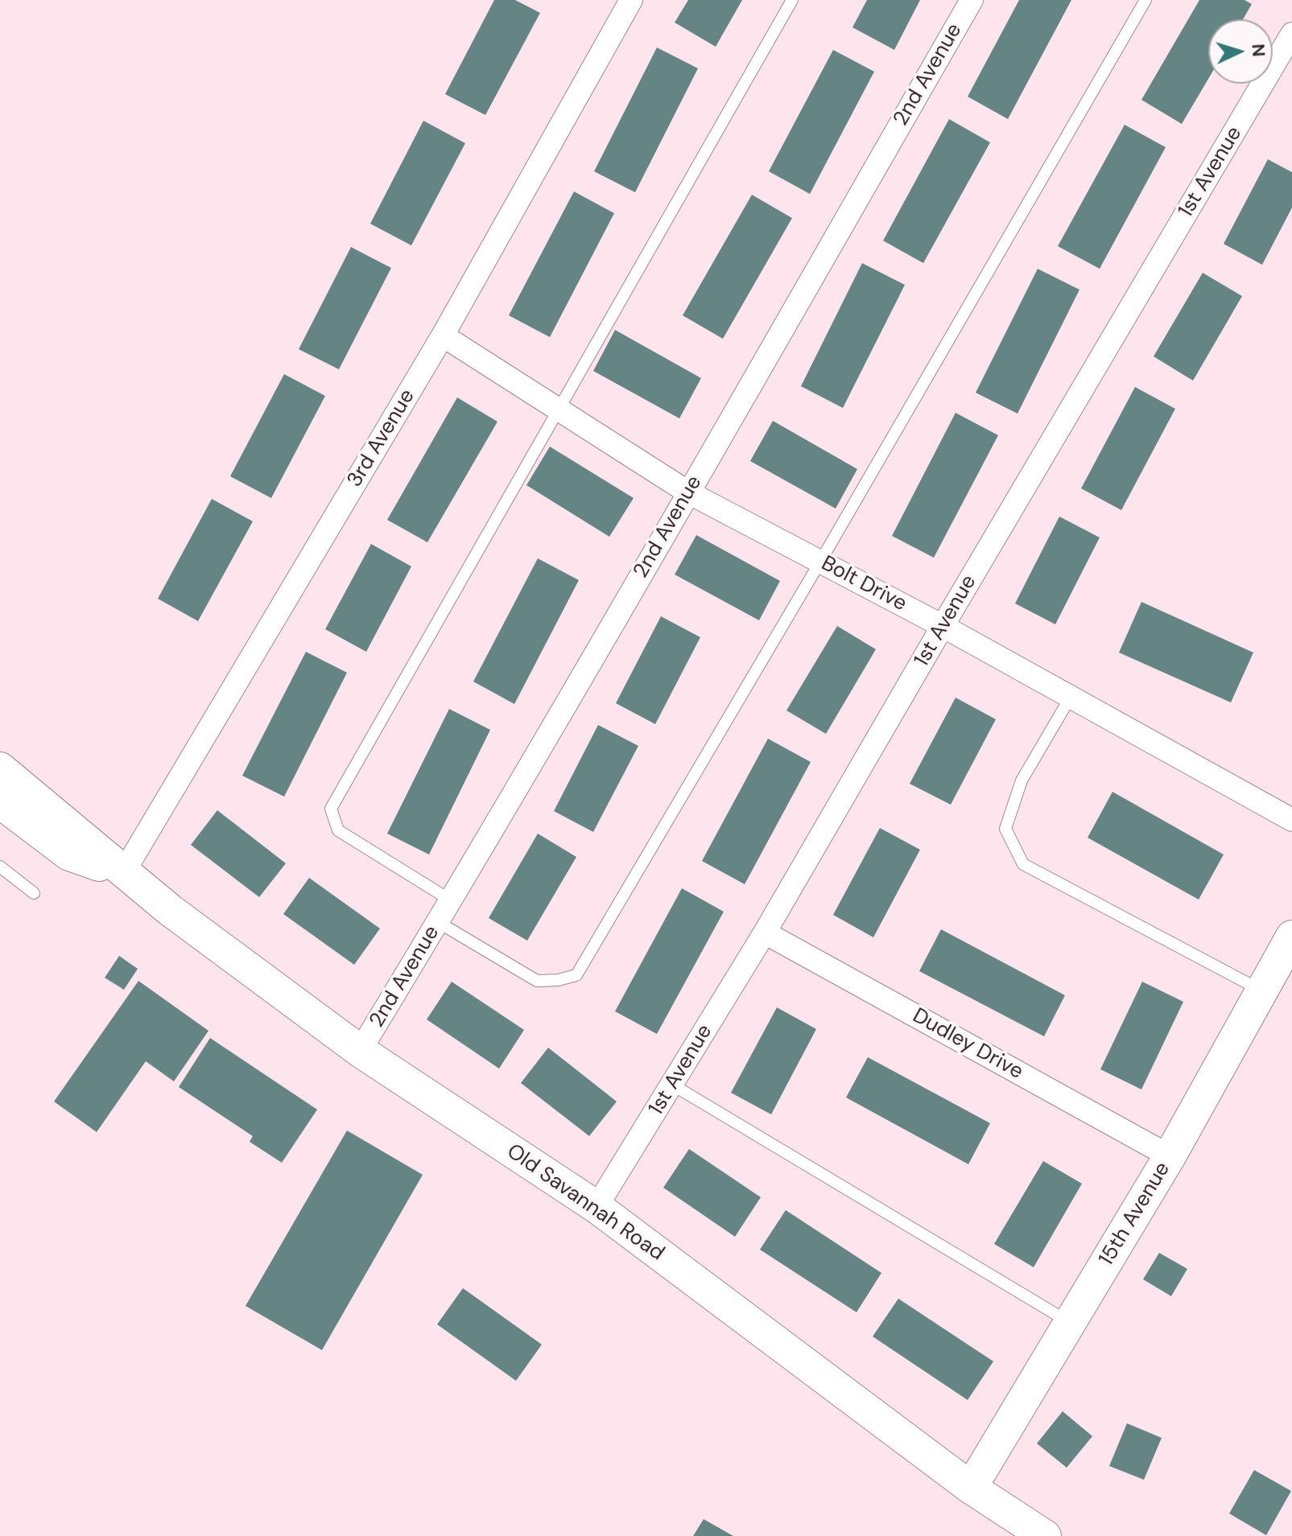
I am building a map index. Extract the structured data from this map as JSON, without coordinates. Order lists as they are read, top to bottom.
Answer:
{
  "streets": {
    "street": [
      "2nd Avenue",
      "1st Avenue",
      "3rd Avenue",
      "Bolt Drive",
      "Dudley Drive",
      "Old Savannah Road",
      "15th Avenue"
    ]
  },
  "crossings": [
    ["2nd Avenue", "Bolt Drive"],
    ["2nd Avenue", "Old Savannah Road"],
    ["1st Avenue", "Bolt Drive"],
    ["1st Avenue", "Dudley Drive"],
    ["1st Avenue", "Old Savannah Road"],
    ["3rd Avenue", "Bolt Drive"],
    ["3rd Avenue", "Old Savannah Road"],
    ["Dudley Drive", "15th Avenue"],
    ["Old Savannah Road", "15th Avenue"]
  ],
  "north": "right"
}
